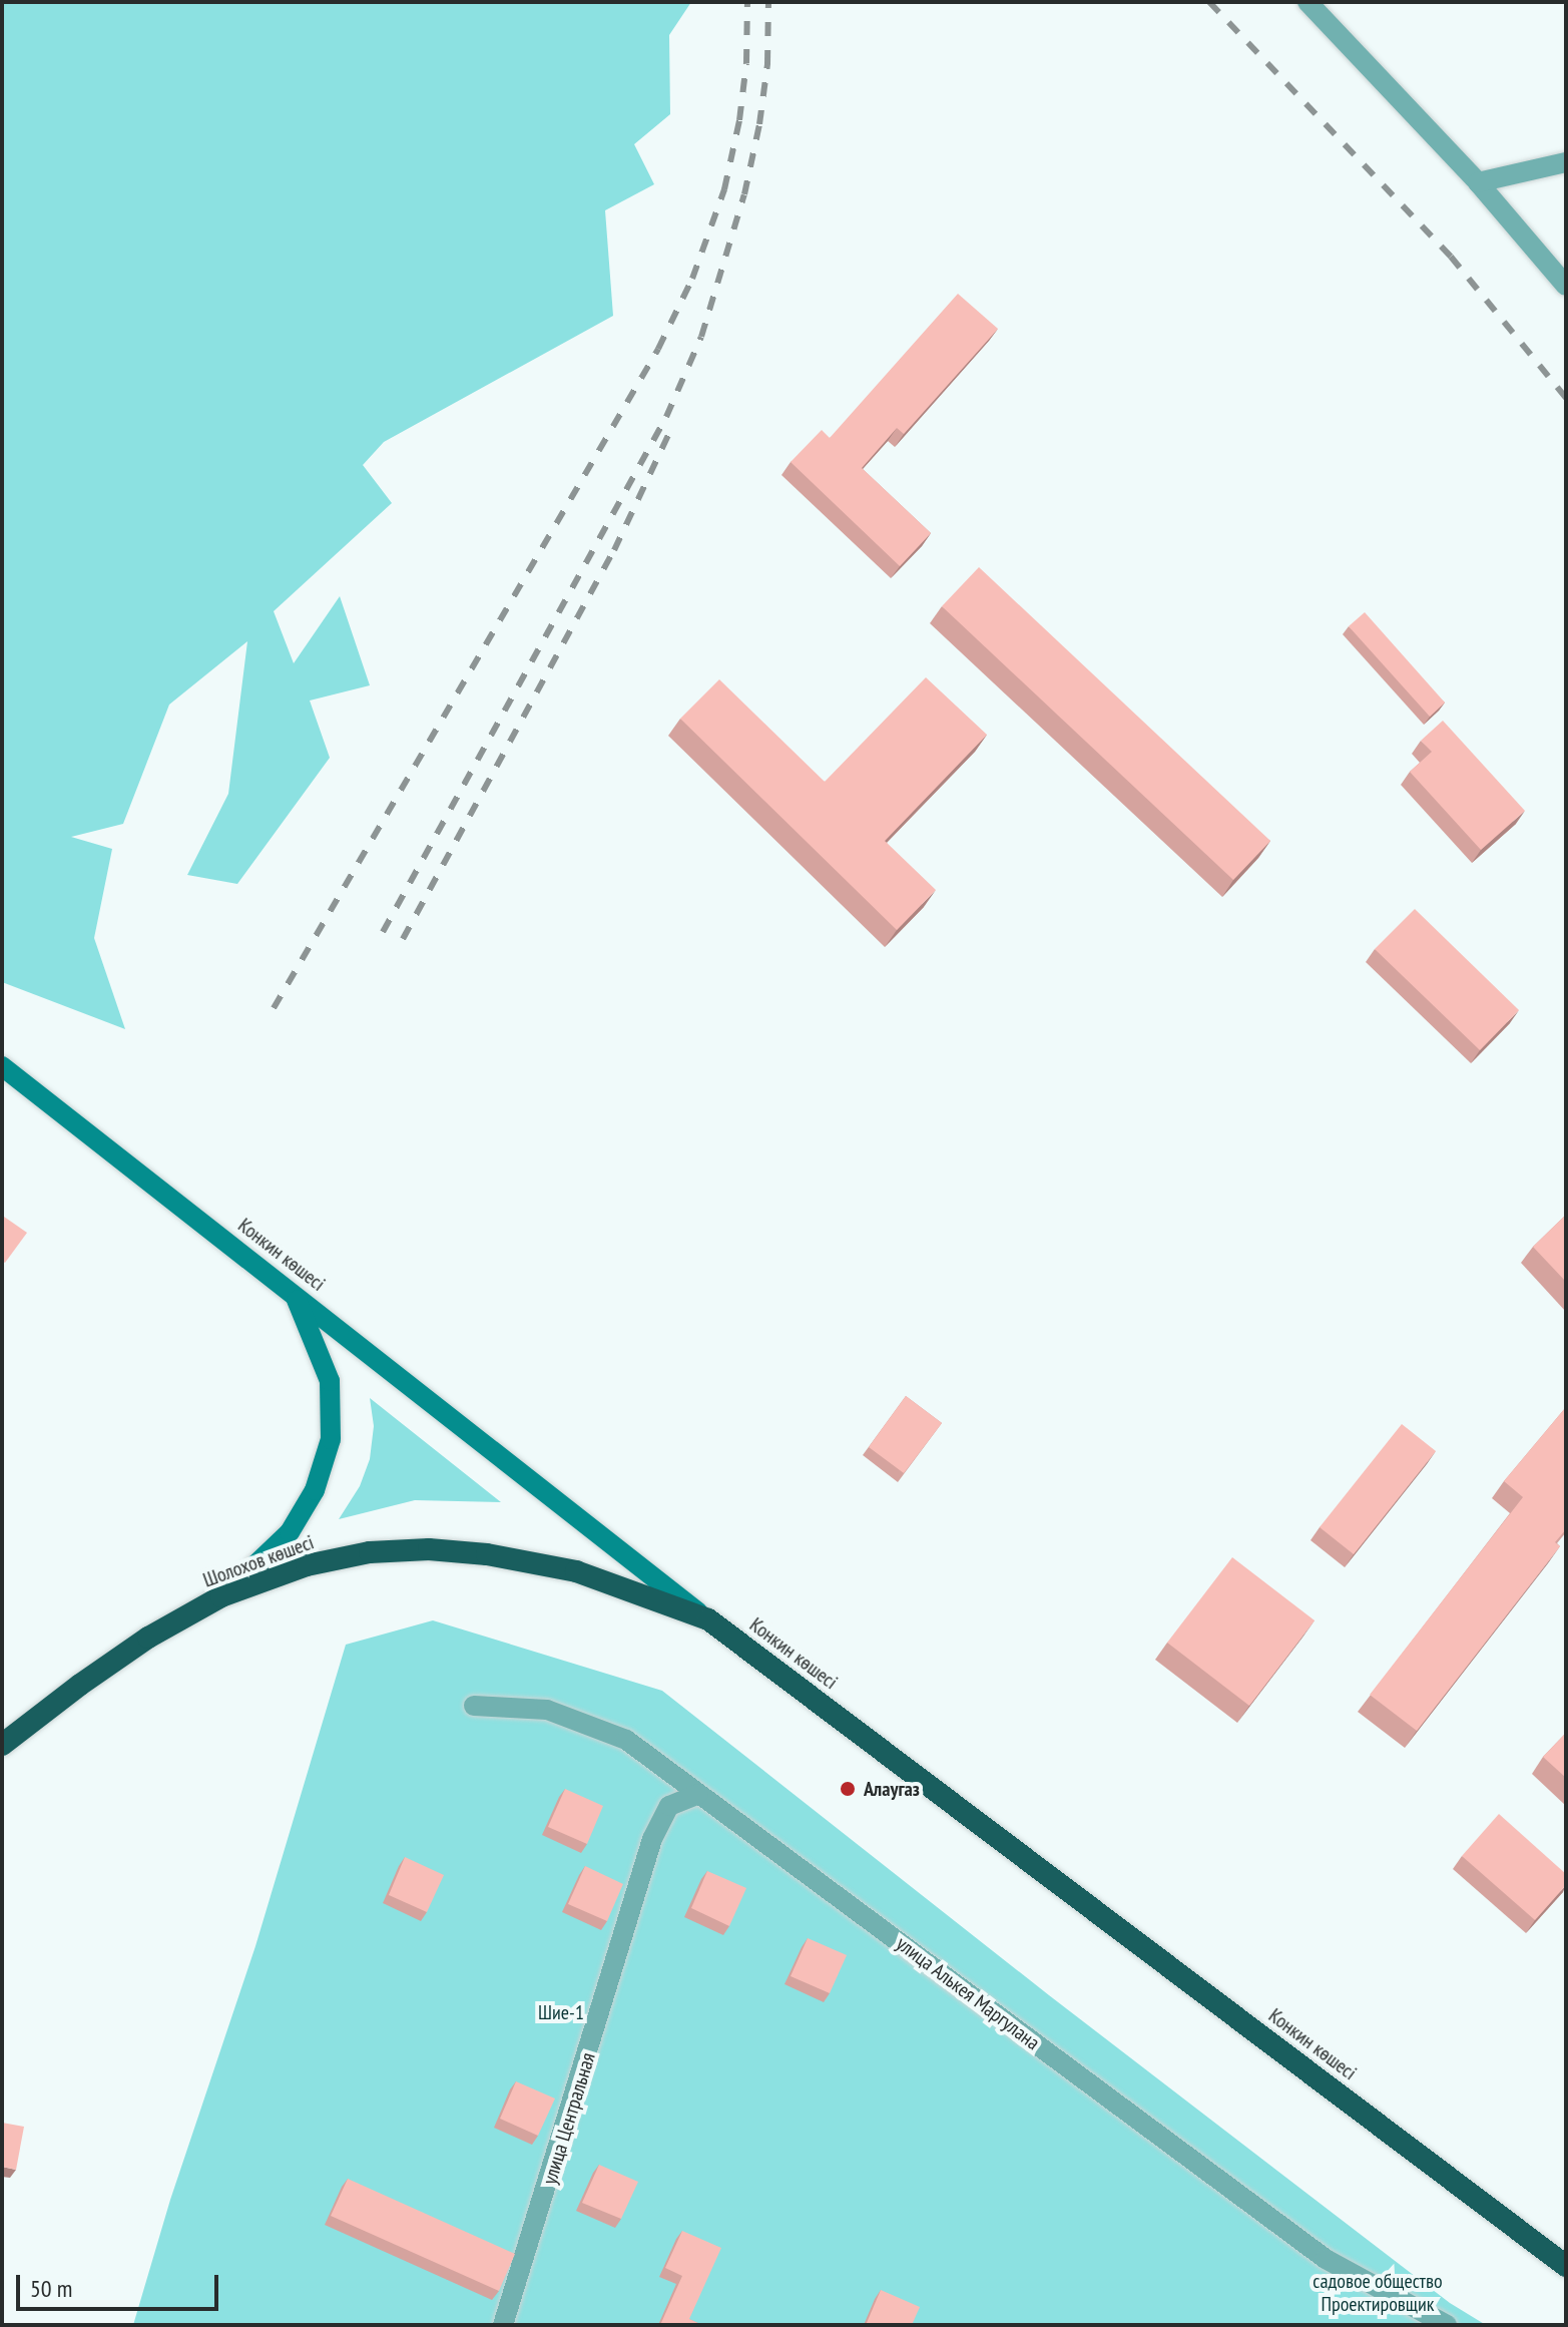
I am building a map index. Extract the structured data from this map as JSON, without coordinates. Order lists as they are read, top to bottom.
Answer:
{
  "streets": {
    "highway": ["Конкин көшесі", "Шолохов көшесі"],
    "street": ["улица Алькея Маргулана", "улица Центральная"]
  },
  "crossings": [
    ["Конкин көшесі", "Шолохов көшесі"],
    ["улица Алькея Маргулана", "улица Центральная"]
  ],
  "parks": ["Шие-1", "садовое общество Проектировщик"],
  "places": ["Алаугаз"],
  "scale_bar": "50 m"
}
